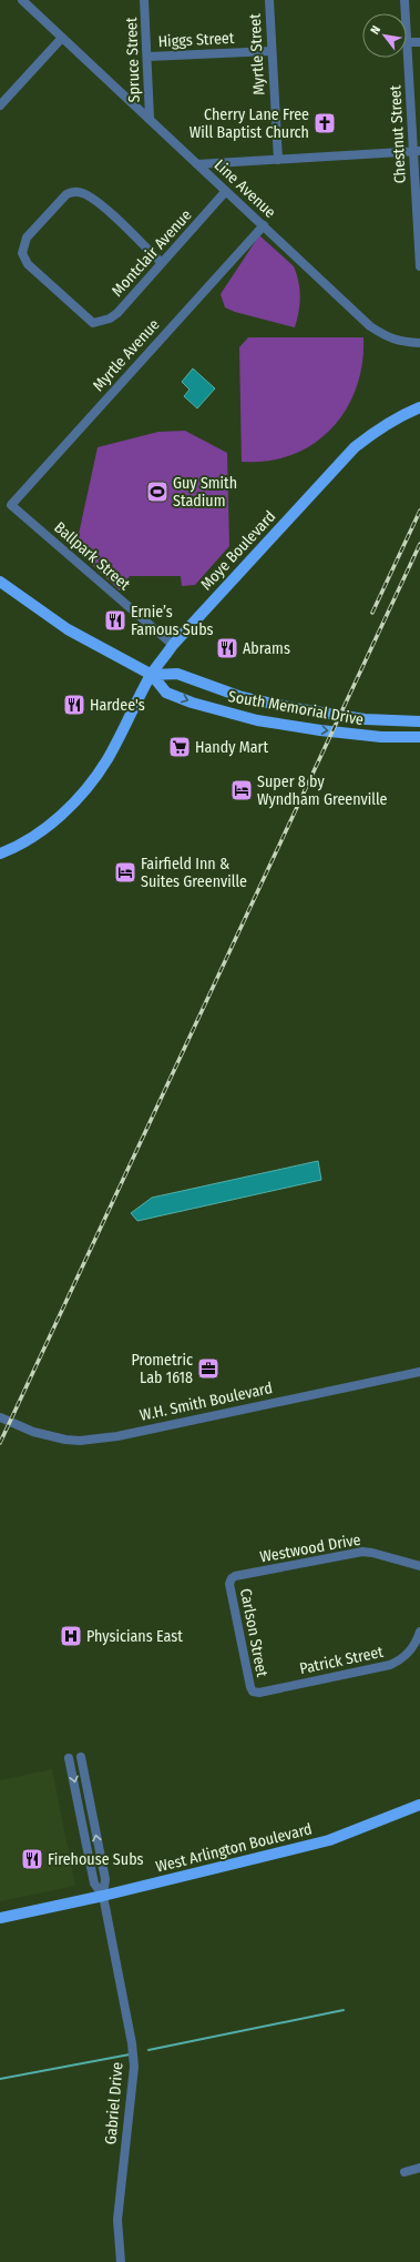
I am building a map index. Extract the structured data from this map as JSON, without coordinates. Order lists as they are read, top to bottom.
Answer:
{
  "streets": {
    "main road": ["Moye Boulevard", "South Memorial Drive", "West Arlington Boulevard"],
    "street": [
      "Higgs Street",
      "Myrtle Street",
      "Spruce Street",
      "Chestnut Street",
      "Line Avenue",
      "Montclair Avenue",
      "Myrtle Avenue",
      "Ballpark Street",
      "W.H. Smith Boulevard",
      "Westwood Drive",
      "Carlson Street",
      "Patrick Street",
      "Gabriel Drive"
    ]
  },
  "crossings": [
    ["Higgs Street", "Myrtle Street"],
    ["Higgs Street", "Spruce Street"],
    ["Spruce Street", "Line Avenue"],
    ["Line Avenue", "Montclair Avenue"],
    ["Line Avenue", "Myrtle Avenue"],
    ["Myrtle Avenue", "Ballpark Street"],
    ["Moye Boulevard", "Ballpark Street"],
    ["Moye Boulevard", "South Memorial Drive"],
    ["Westwood Drive", "Carlson Street"],
    ["Carlson Street", "Patrick Street"],
    ["West Arlington Boulevard", "Gabriel Drive"]
  ],
  "places": {
    "church": ["Cherry Lane Free Will Baptist Church"],
    "sports": ["Guy Smith Stadium"],
    "restaurant": [
      "Ernie’s Famous Subs",
      "Abrams",
      "Hardee's",
      "Firehouse Subs"
    ],
    "supermarket": ["Handy Mart"],
    "hotel": ["Super 8 by Wyndham Greenville", "Fairfield Inn & Suites Greenville"],
    "office": ["Prometric Lab 1618"],
    "hospital": ["Physicians East"]
  },
  "north": "top left"
}
